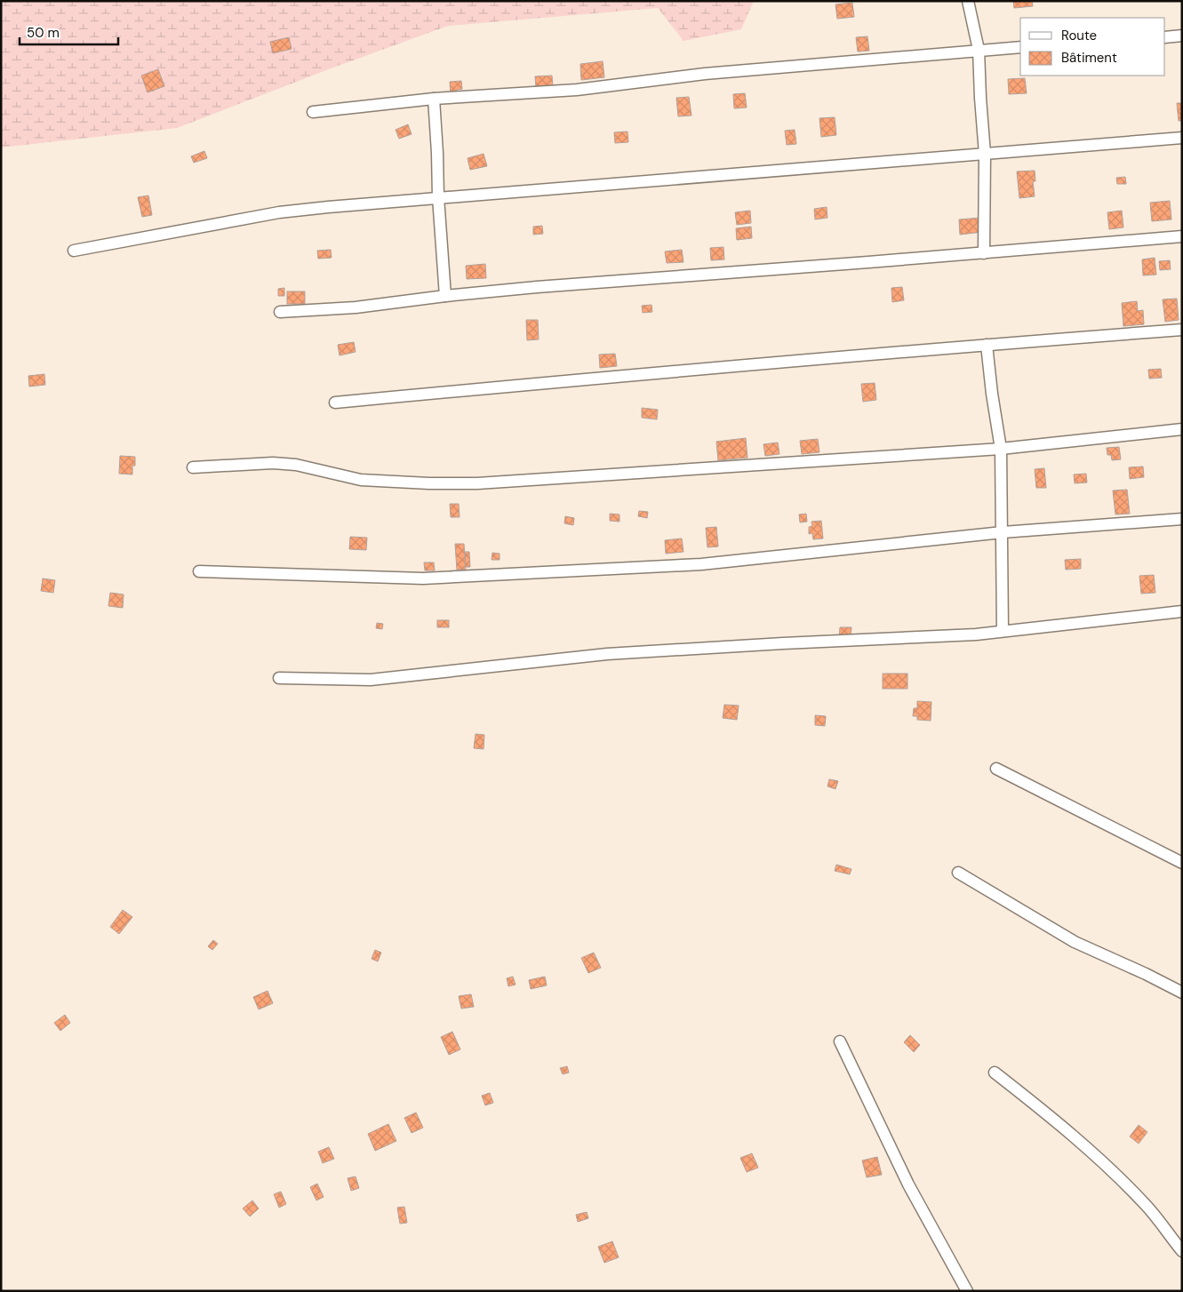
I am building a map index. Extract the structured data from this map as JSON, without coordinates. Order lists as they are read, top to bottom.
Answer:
{
  "legend": ["Route", "Bâtiment"],
  "scale_bar": "50 m"
}
